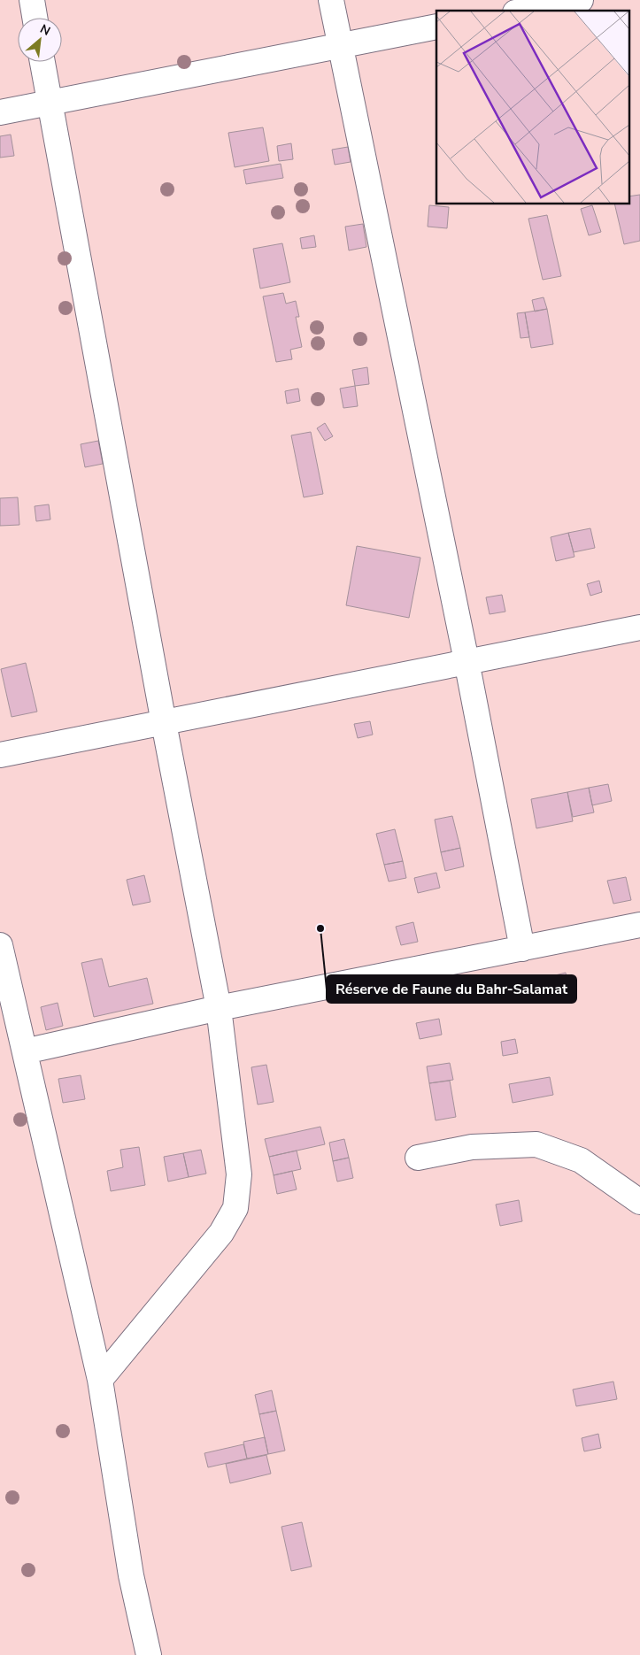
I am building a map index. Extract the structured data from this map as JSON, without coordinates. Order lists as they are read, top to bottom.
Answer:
{
  "places": ["Réserve de Faune du Bahr-Salamat"],
  "north": "top right"
}
